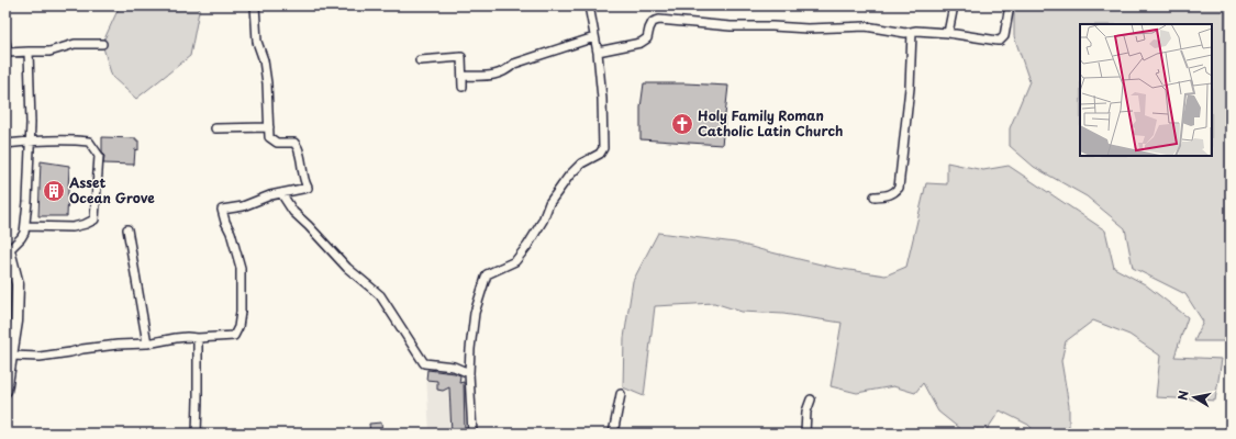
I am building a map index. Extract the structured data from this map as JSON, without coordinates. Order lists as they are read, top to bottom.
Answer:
{
  "places": {
    "church": ["Holy Family Roman Catholic Latin Church"],
    "building": ["Asset Ocean Grove"]
  },
  "north": "left"
}
